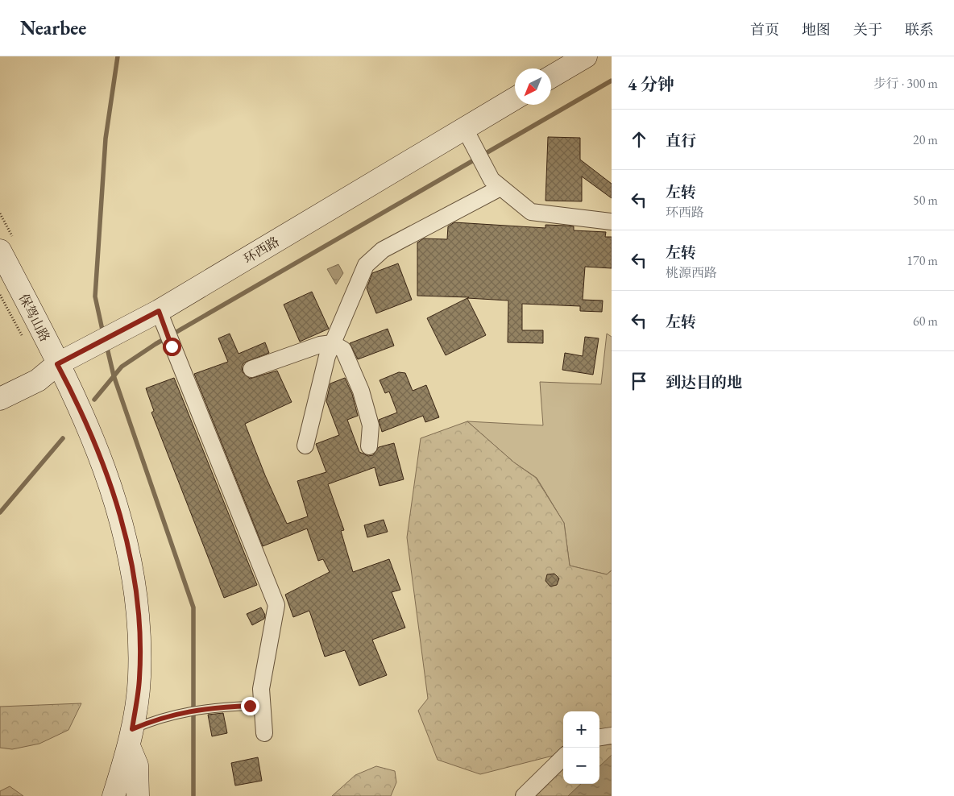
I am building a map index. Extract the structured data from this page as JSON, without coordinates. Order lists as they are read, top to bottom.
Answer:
{
  "streets": {
    "street": ["环西路", "保驾山路"]
  },
  "crossings": [
    ["环西路", "保驾山路"]
  ],
  "north": "bottom left",
  "page": {
    "header": "Nearbee",
    "nav": [
      "首页",
      "地图",
      "关于",
      "联系"
    ],
    "heading": ["4 分钟", "步行 · 300 m"],
    "list": [
      ["直行", "20 m"],
      ["左转", "环西路", "50 m"],
      ["左转", "桃源西路", "170 m"],
      ["左转", "60 m"],
      "到达目的地"
    ],
    "map_buttons": ["+", "−"]
  }
}
